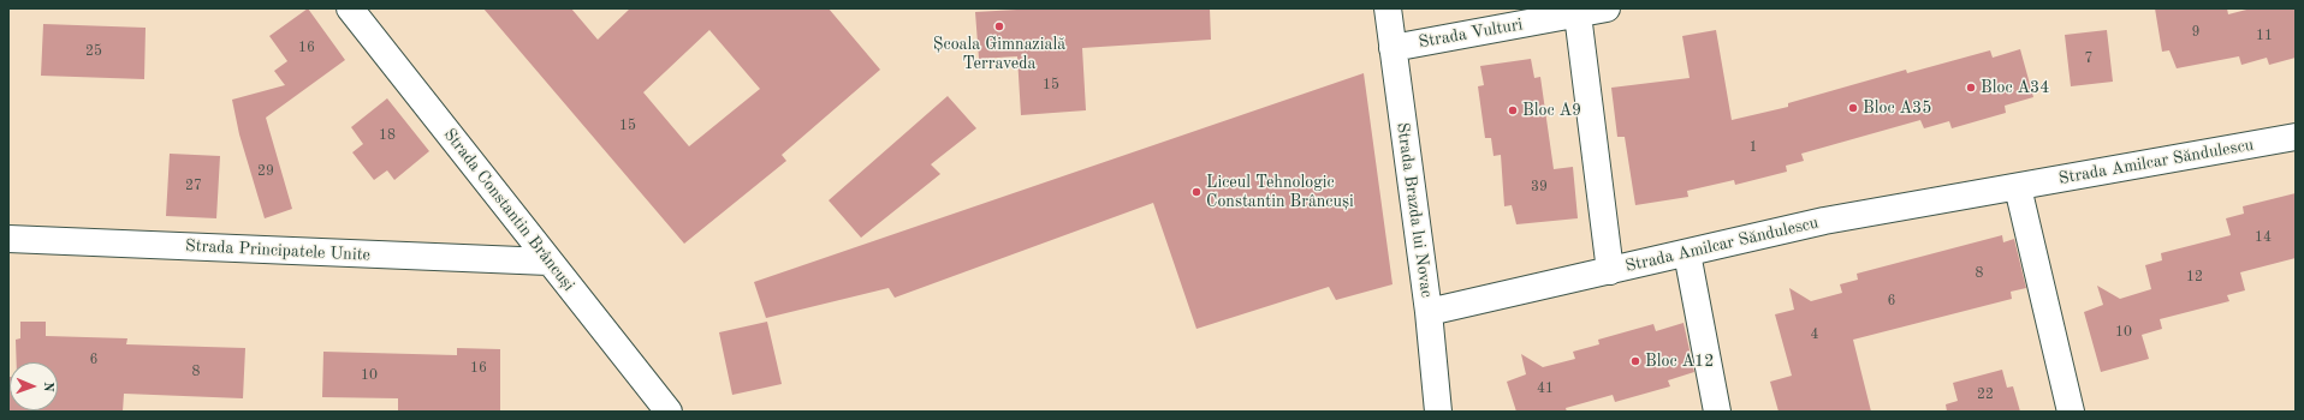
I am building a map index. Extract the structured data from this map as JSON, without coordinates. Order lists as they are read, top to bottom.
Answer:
{
  "streets": {
    "street": [
      "Strada Vulturi",
      "Strada Amilcar Săndulescu",
      "Strada Constantin Brâncuși",
      "Strada Brazda lui Novac",
      "Strada Principatele Unite"
    ]
  },
  "crossings": [
    ["Strada Vulturi", "Strada Brazda lui Novac"],
    ["Strada Amilcar Săndulescu", "Strada Brazda lui Novac"],
    ["Strada Constantin Brâncuși", "Strada Principatele Unite"]
  ],
  "places": [
    "Școala Gimnazială Terraveda",
    "Bloc A34",
    "Bloc A35",
    "Bloc A9",
    "Liceul Tehnologic Constantin Brâncuși",
    "Bloc A12"
  ],
  "house_numbers": [
    "9",
    "11",
    "16",
    "25",
    "7",
    "15",
    "15",
    "18",
    "1",
    "29",
    "27",
    "39",
    "14",
    "8",
    "12",
    "6",
    "10",
    "4",
    "6",
    "16",
    "8",
    "10",
    "41",
    "22"
  ],
  "north": "right"
}
